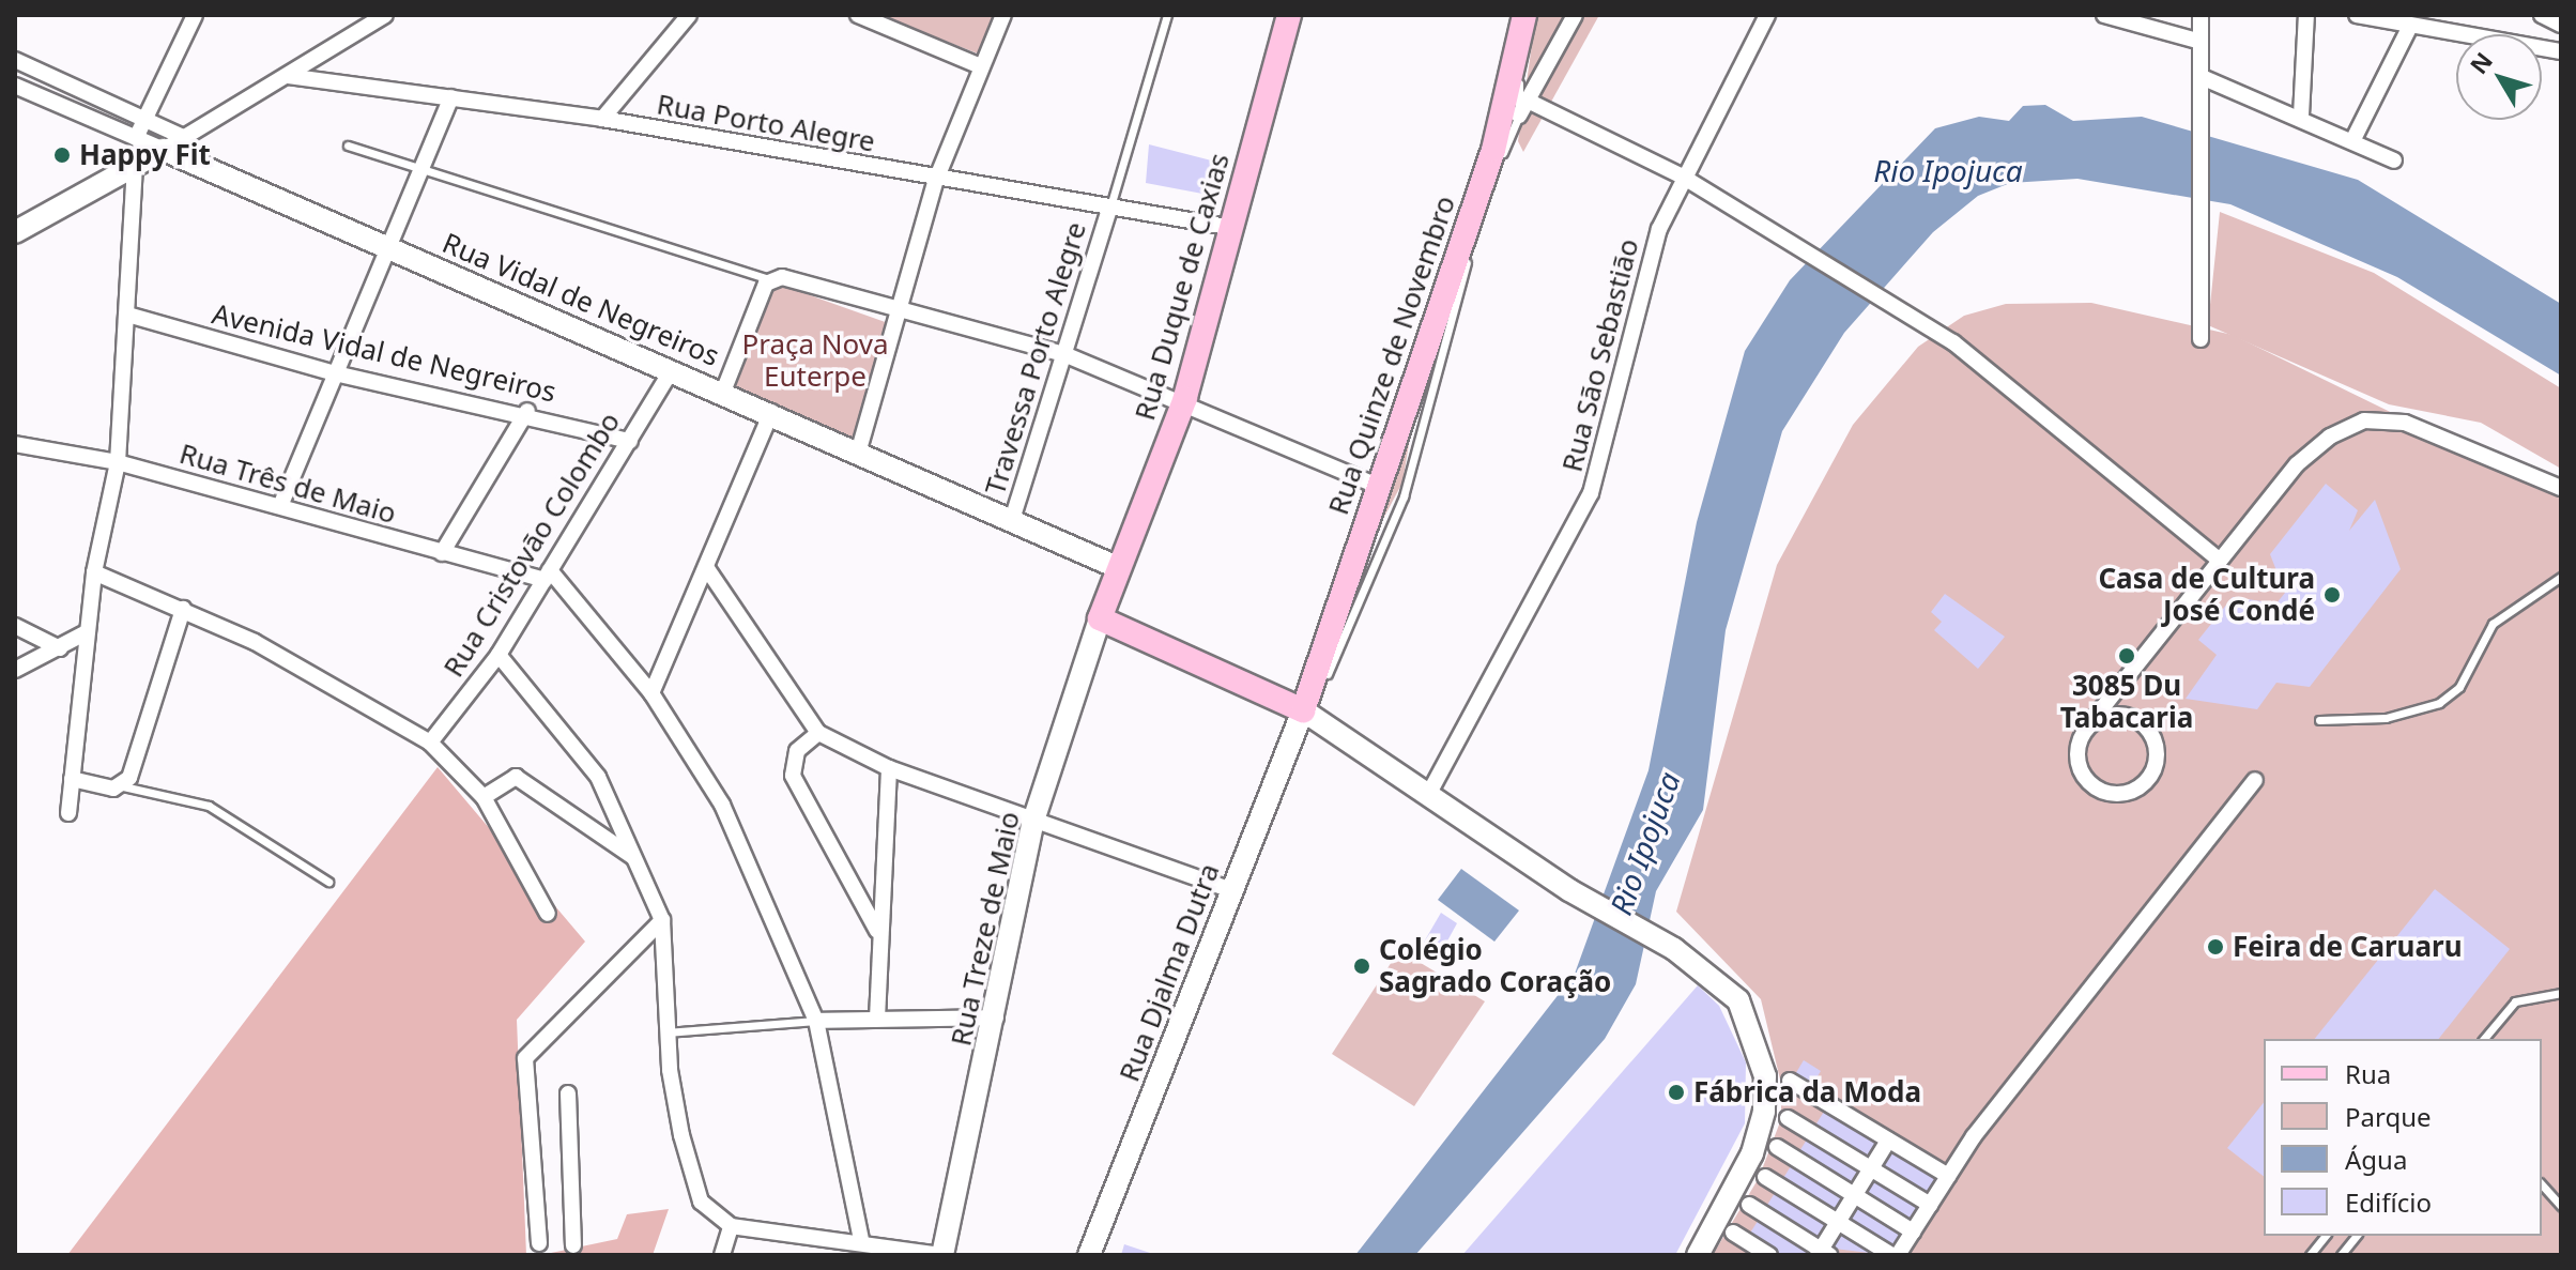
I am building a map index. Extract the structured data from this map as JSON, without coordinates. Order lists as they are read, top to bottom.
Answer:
{
  "streets": {
    "main road": ["Rua Duque de Caxias", "Rua Quinze de Novembro"],
    "street": [
      "Rua Porto Alegre",
      "Rua Vidal de Negreiros",
      "Avenida Vidal de Negreiros",
      "Rua São Sebastião",
      "Travessa Porto Alegre",
      "Rua Três de Maio",
      "Rua Cristovão Colombo",
      "Rua Treze de Maio",
      "Rua Djalma Dutra"
    ]
  },
  "crossings": [
    ["Rua Porto Alegre", "Rua Duque de Caxias"],
    ["Rua Porto Alegre", "Travessa Porto Alegre"],
    ["Rua Duque de Caxias", "Rua Vidal de Negreiros"],
    ["Rua Duque de Caxias", "Rua Treze de Maio"],
    ["Rua Vidal de Negreiros", "Travessa Porto Alegre"],
    ["Rua Vidal de Negreiros", "Rua Cristovão Colombo"],
    ["Avenida Vidal de Negreiros", "Rua Cristovão Colombo"],
    ["Rua Quinze de Novembro", "Rua Djalma Dutra"],
    ["Rua Três de Maio", "Rua Cristovão Colombo"]
  ],
  "water": ["Rio Ipojuca"],
  "parks": ["Praça Nova Euterpe"],
  "places": [
    "Happy Fit",
    "Casa de Cultura José Condé",
    "3085 Du Tabacaria",
    "Feira de Caruaru",
    "Colégio Sagrado Coração",
    "Fábrica da Moda"
  ],
  "legend": [
    "Rua",
    "Parque",
    "Água",
    "Edifício"
  ],
  "north": "top left"
}
